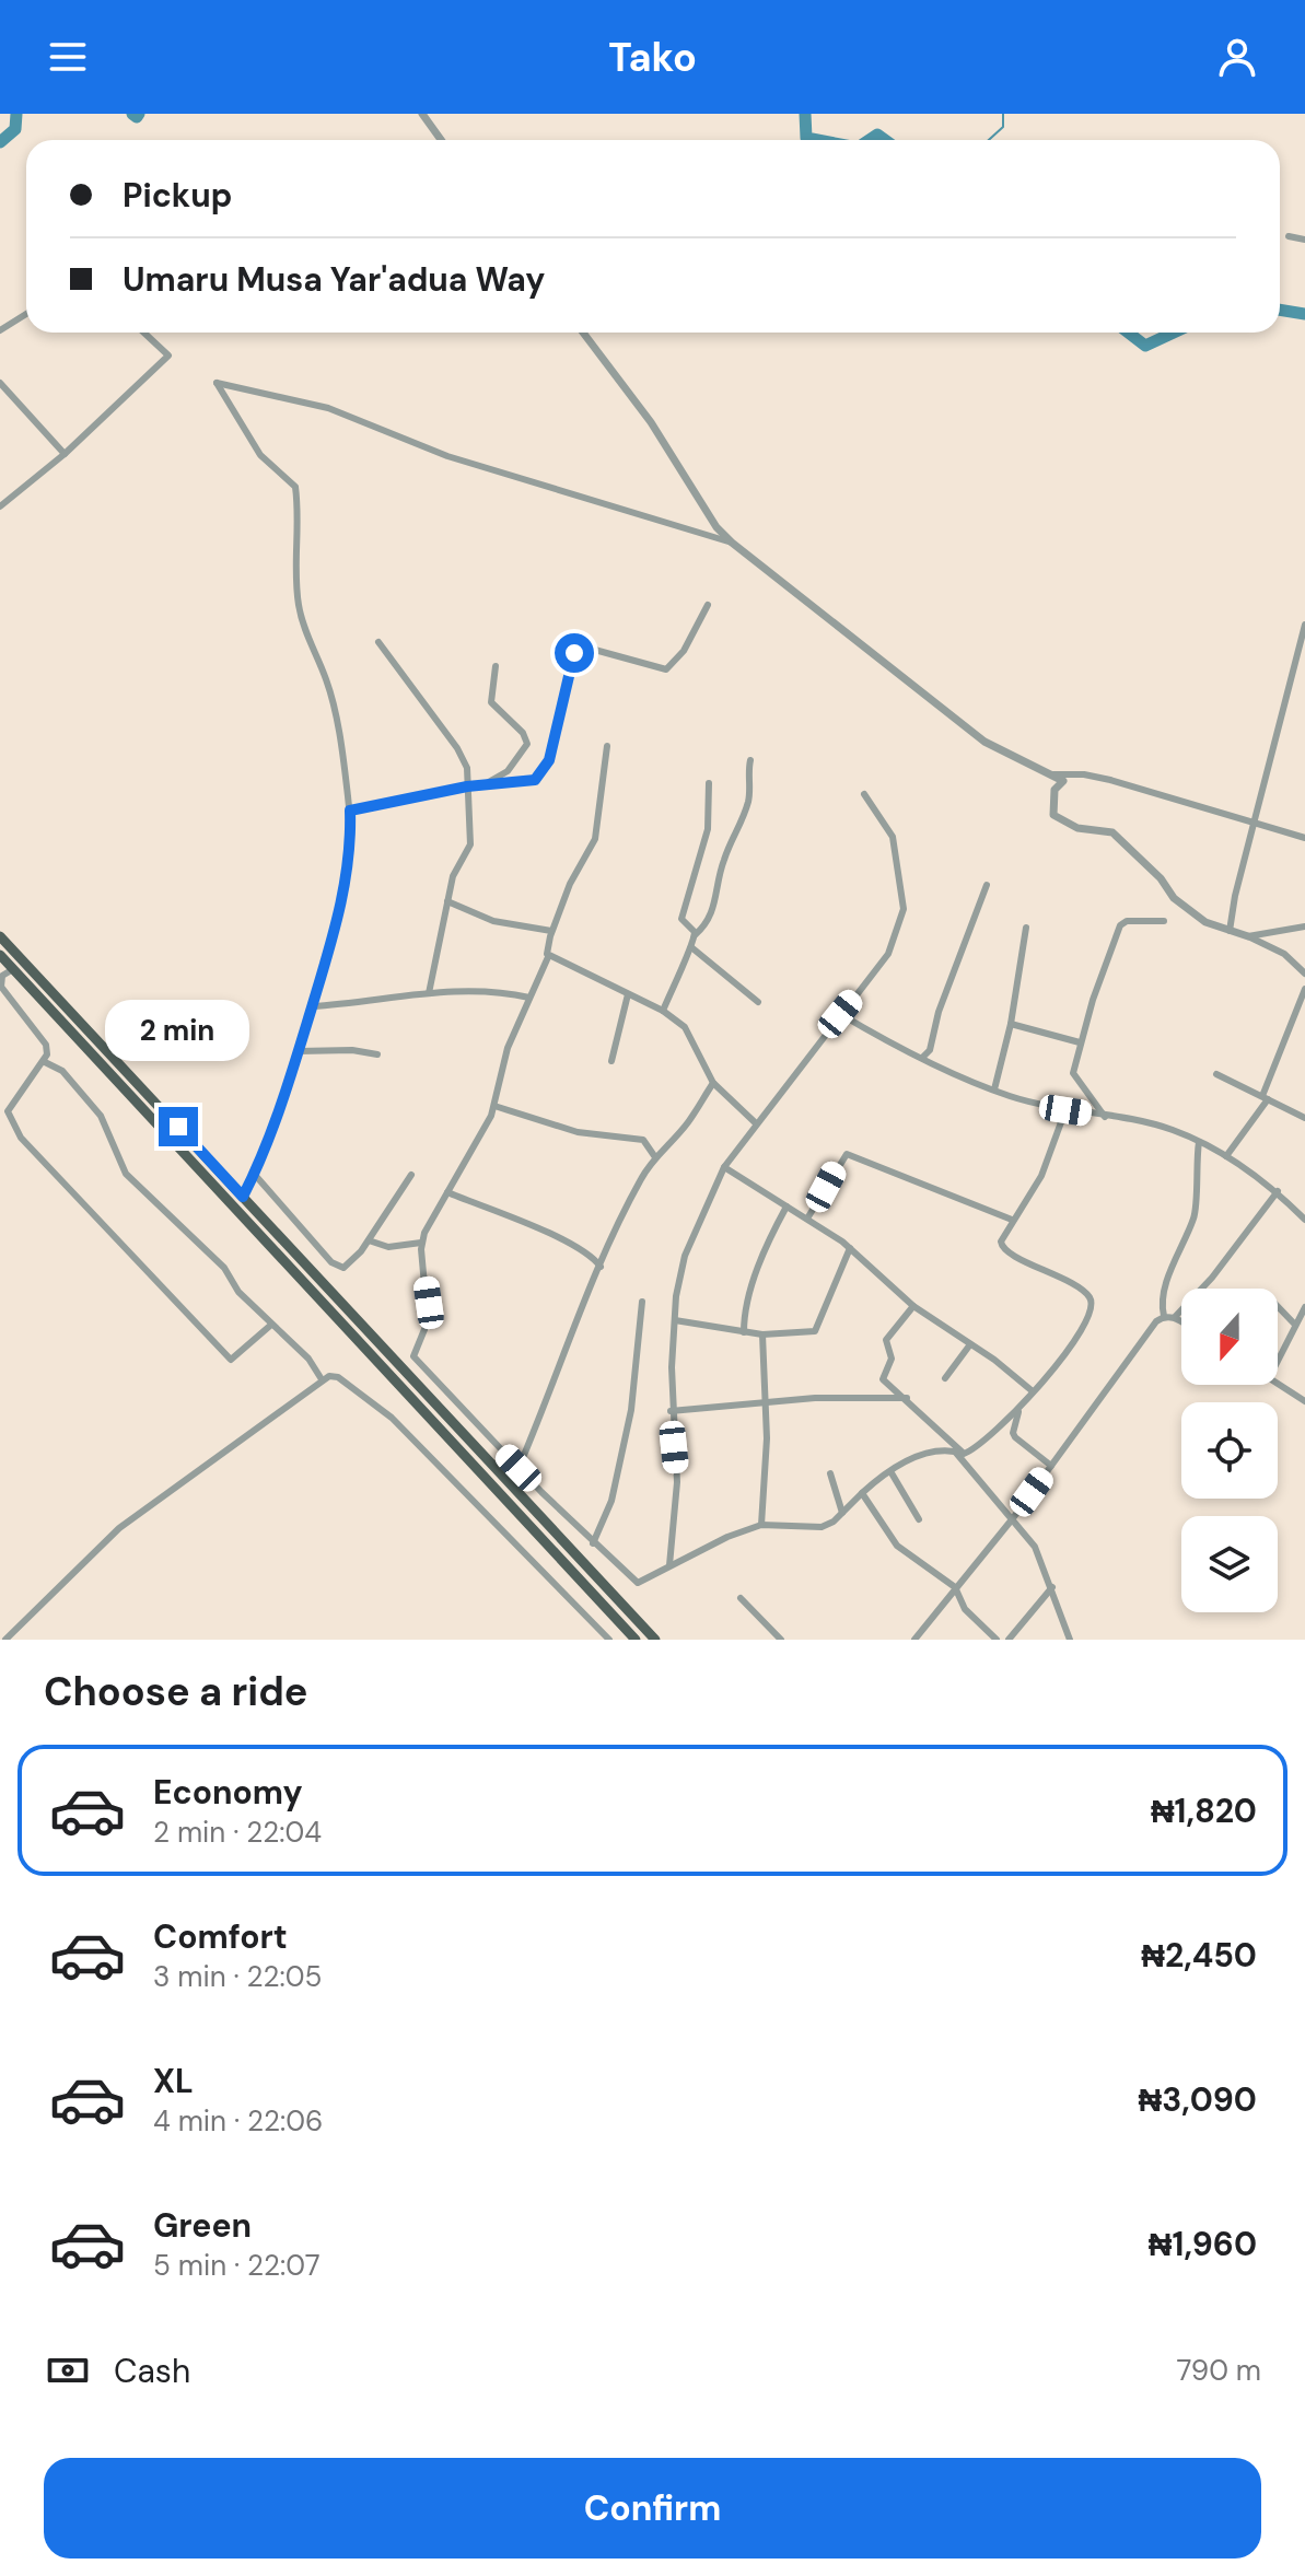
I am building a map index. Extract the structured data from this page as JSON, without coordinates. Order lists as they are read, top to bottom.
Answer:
{
  "north": "bottom",
  "page": {
    "header": "Tako",
    "banner": ["Pickup", "Umaru Musa Yar'adua Way"],
    "bubble": "2 min",
    "heading": "Choose a ride",
    "list": [
      {
        "name": "Economy",
        "note": "2 min · 22:04",
        "value": "₦1,820"
      },
      {
        "name": "Comfort",
        "note": "3 min · 22:05",
        "value": "₦2,450"
      },
      {
        "name": "XL",
        "note": "4 min · 22:06",
        "value": "₦3,090"
      },
      {
        "name": "Green",
        "note": "5 min · 22:07",
        "value": "₦1,960"
      }
    ],
    "pay": ["Cash", "790 m"],
    "buttons": "Confirm"
  }
}
